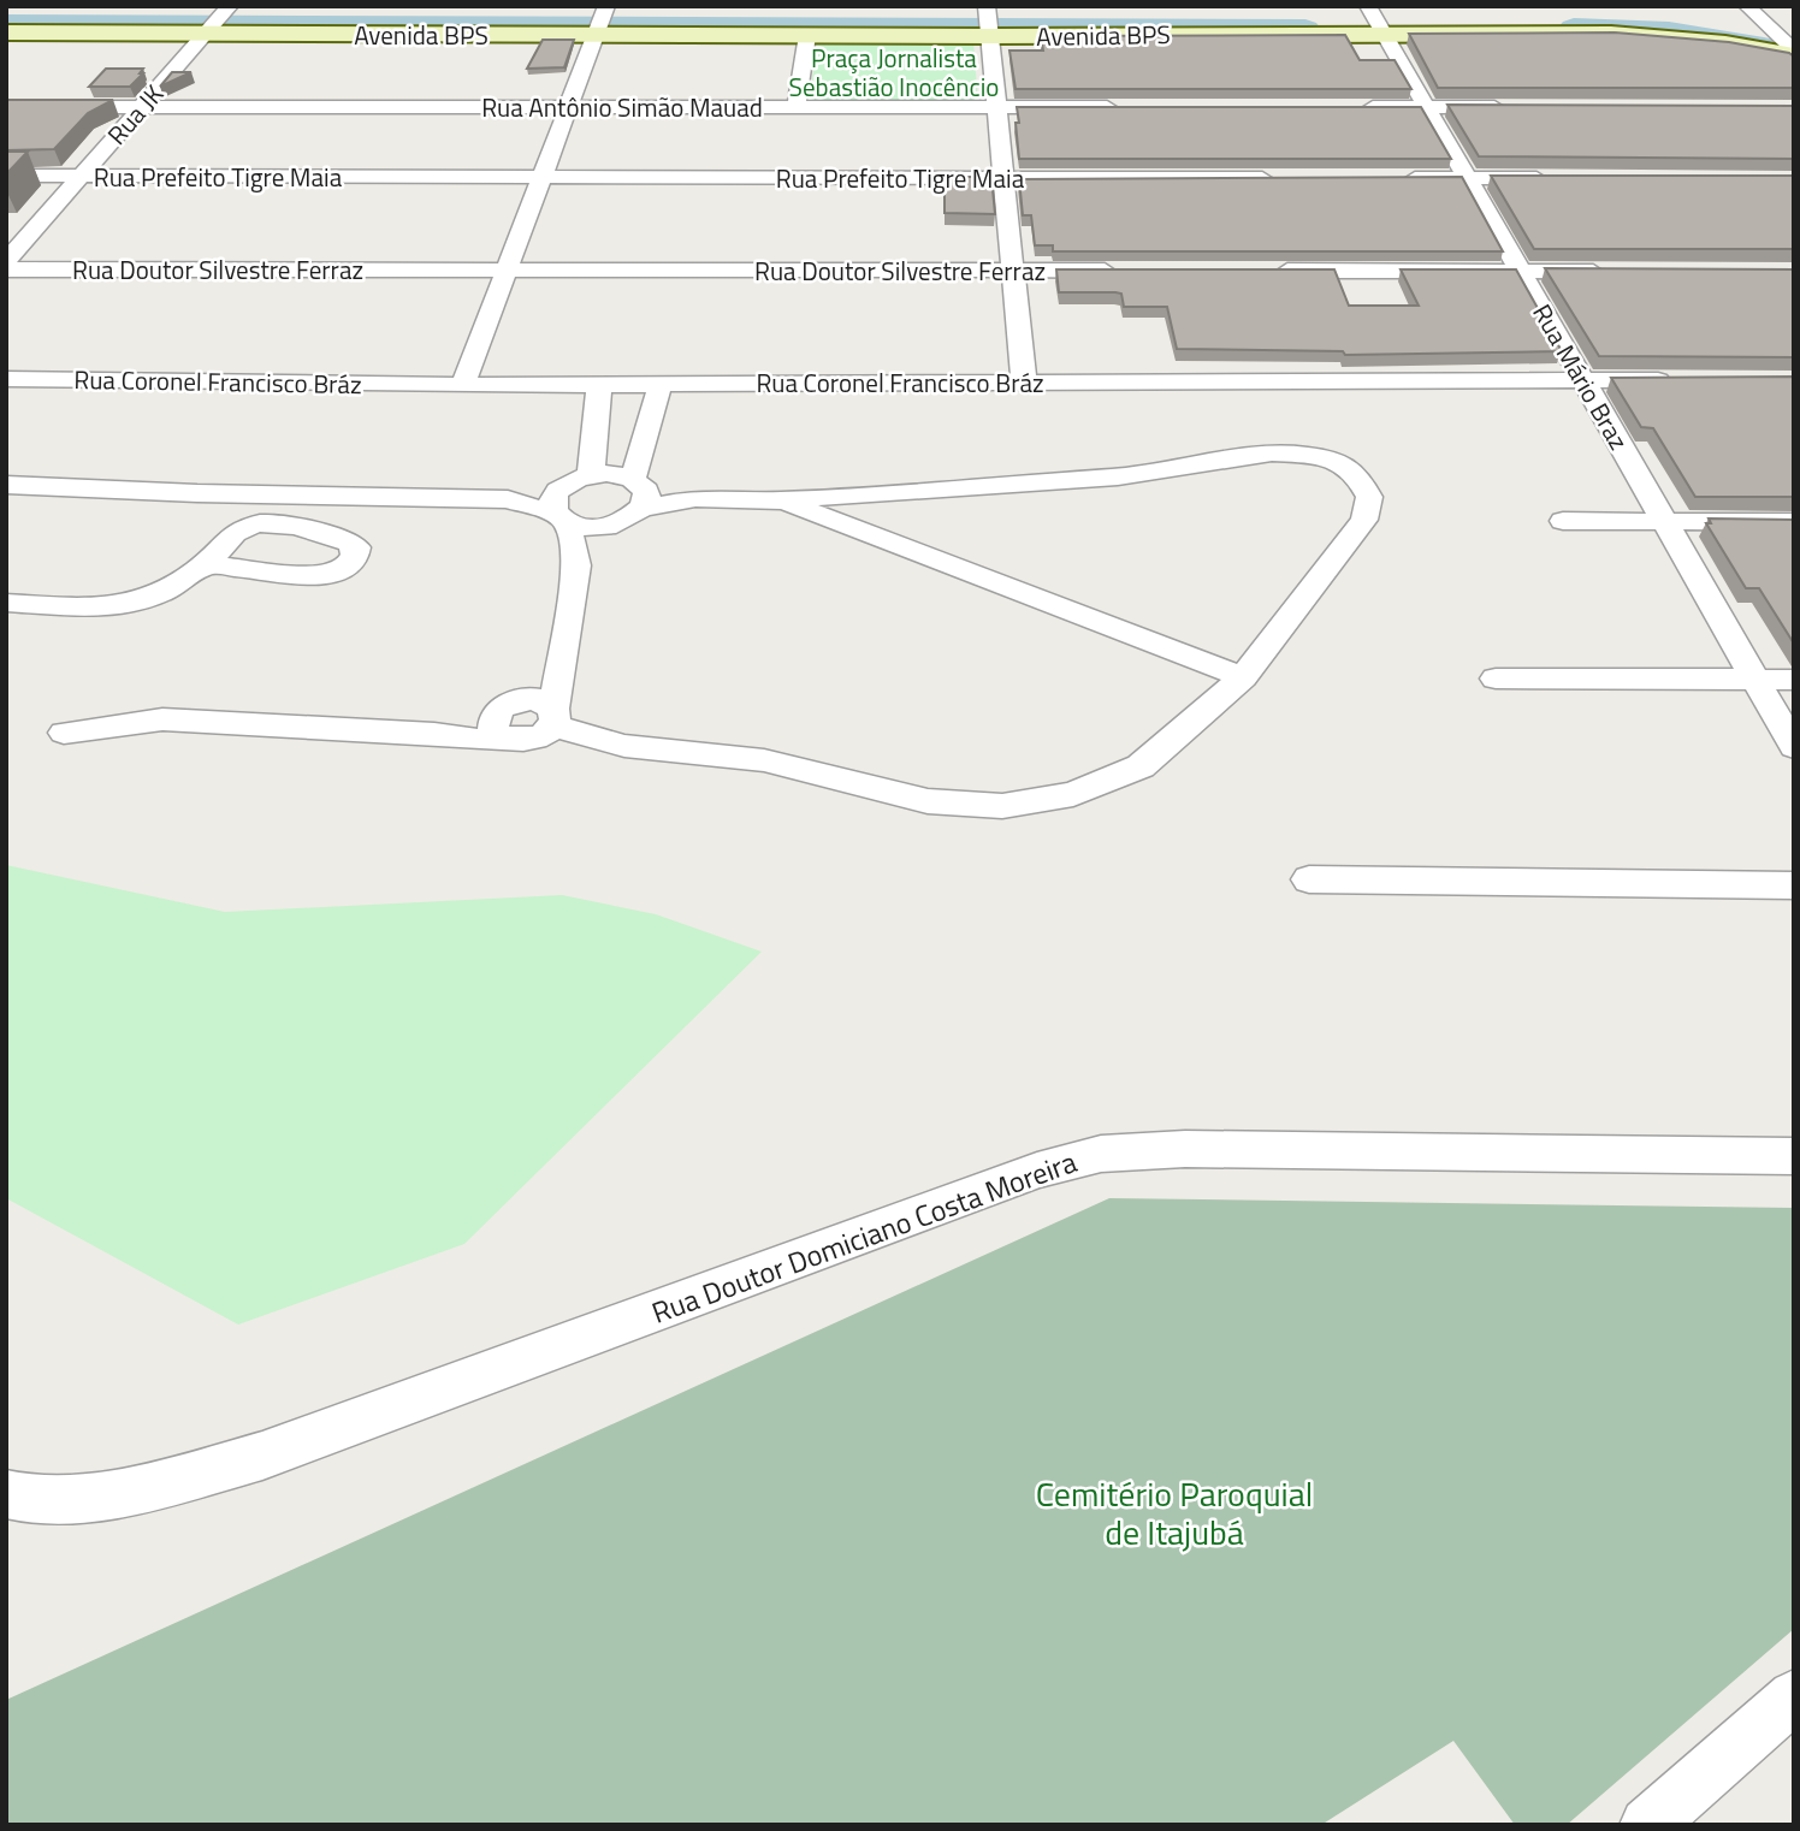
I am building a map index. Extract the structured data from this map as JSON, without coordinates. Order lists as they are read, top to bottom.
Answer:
{
  "streets": {
    "main road": ["Avenida BPS"],
    "street": [
      "Rua Antônio Simão Mauad",
      "Rua JK",
      "Rua Prefeito Tigre Maia",
      "Rua Doutor Silvestre Ferraz",
      "Rua Mário Braz",
      "Rua Coronel Francisco Bráz",
      "Rua Doutor Domiciano Costa Moreira"
    ]
  },
  "crossings": [
    ["Avenida BPS", "Rua JK"],
    ["Avenida BPS", "Rua Mário Braz"],
    ["Rua Antônio Simão Mauad", "Rua JK"],
    ["Rua JK", "Rua Prefeito Tigre Maia"],
    ["Rua Mário Braz", "Rua Coronel Francisco Bráz"]
  ],
  "parks": ["Praça Jornalista Sebastião Inocêncio", "Cemitério Paroquial de Itajubá"]
}
